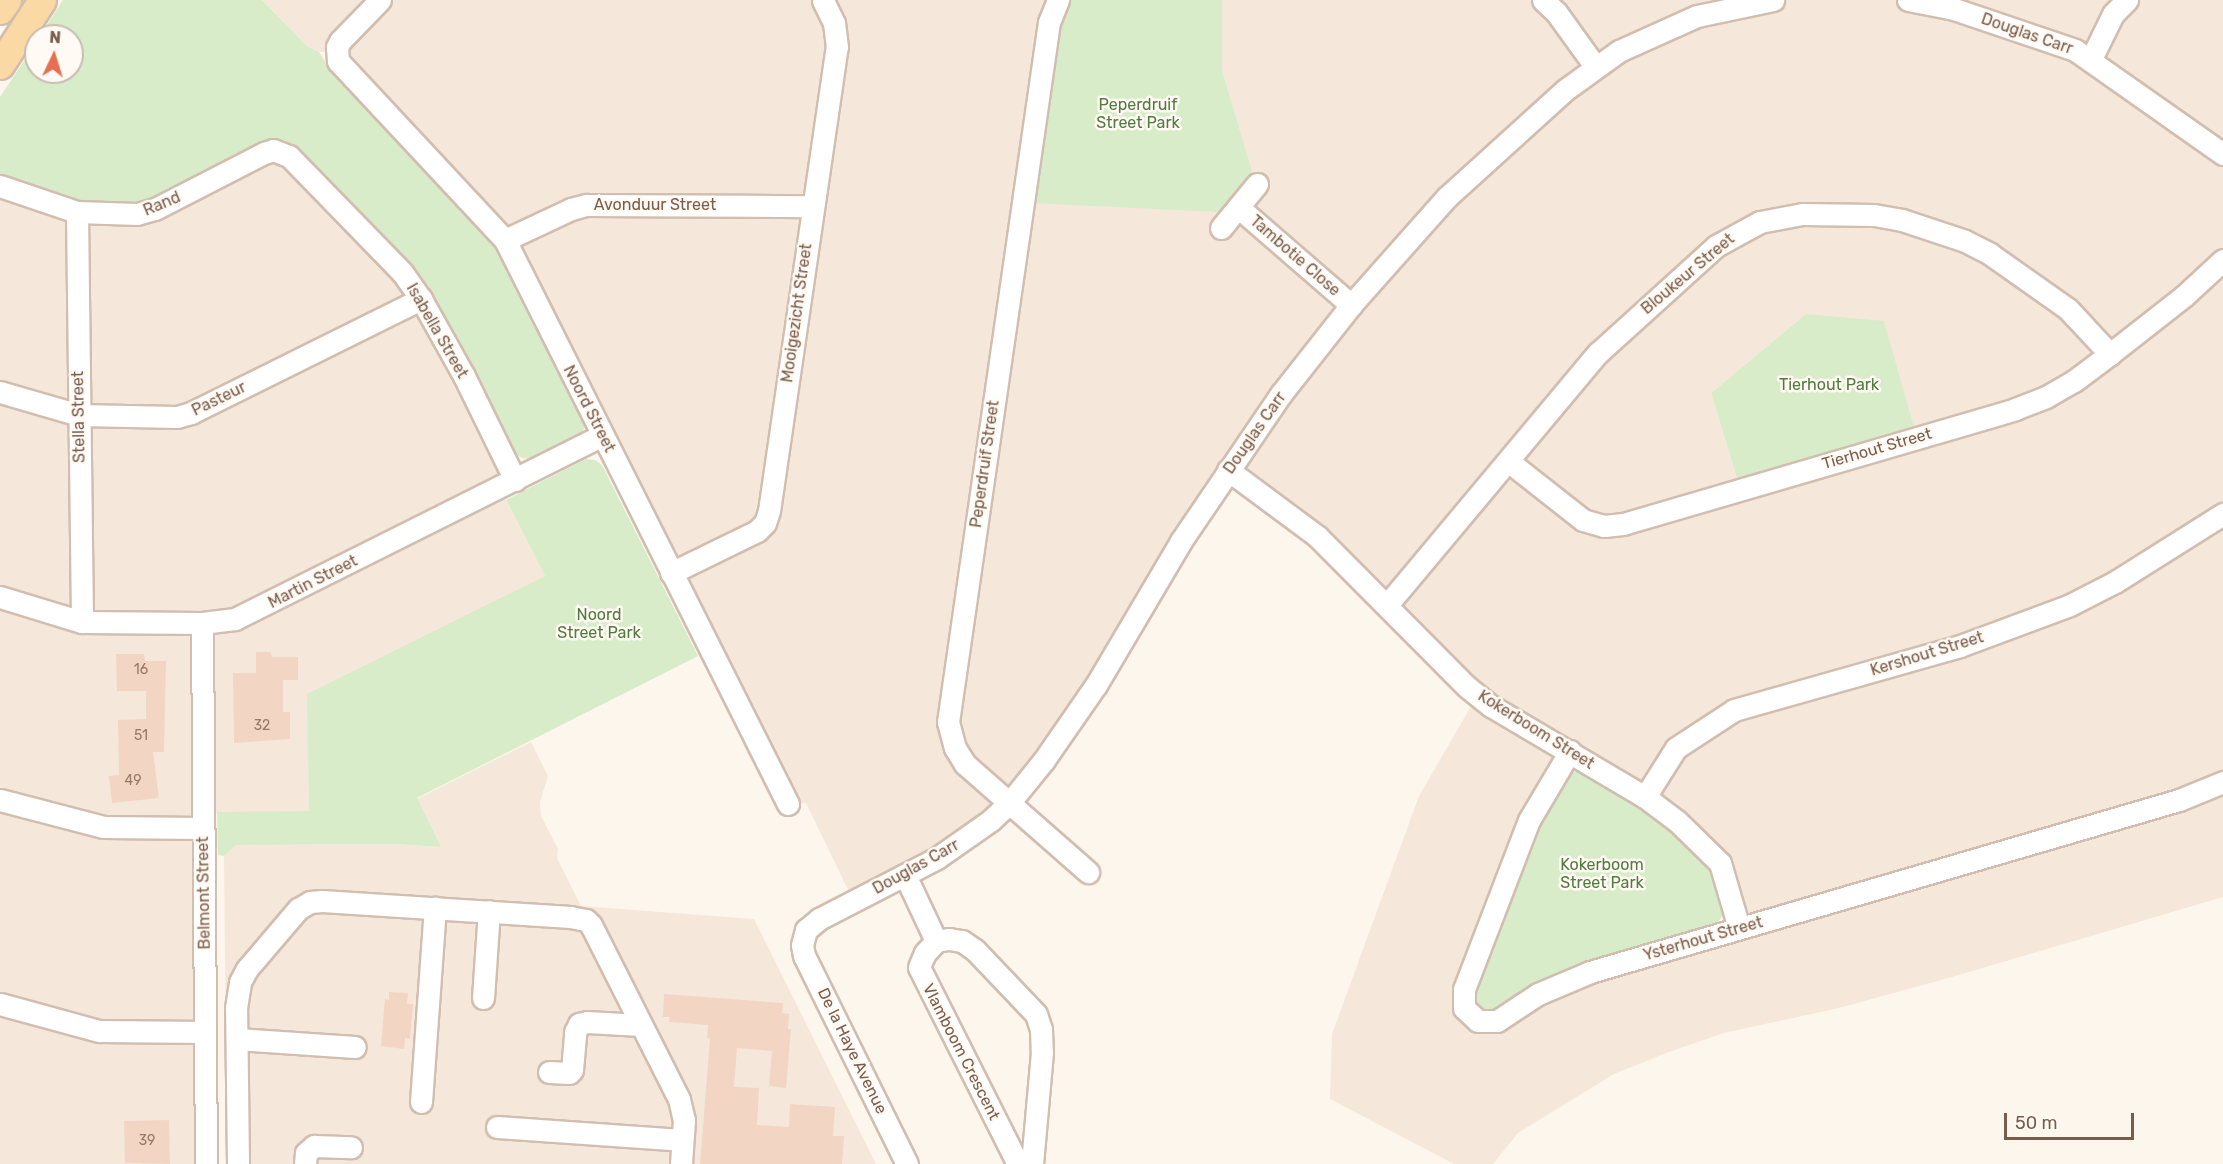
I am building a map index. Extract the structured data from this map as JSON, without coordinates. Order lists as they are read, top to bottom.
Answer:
{
  "streets": {
    "street": [
      "Douglas Carr",
      "Rand",
      "Avonduur Street",
      "Tambotie Close",
      "Bloukeur Street",
      "Mooigezicht Street",
      "Isabella Street",
      "Pasteur",
      "Noord Street",
      "Stella Street",
      "Tierhout Street",
      "Peperdruif Street",
      "Martin Street",
      "Kershout Street",
      "Kokerboom Street",
      "Belmont Street",
      "Ysterhout Street",
      "De la Haye Avenue",
      "Vlamboom Crescent"
    ]
  },
  "crossings": [
    ["Douglas Carr", "Tambotie Close"],
    ["Douglas Carr", "Peperdruif Street"],
    ["Douglas Carr", "Kokerboom Street"],
    ["Douglas Carr", "De la Haye Avenue"],
    ["Rand", "Isabella Street"],
    ["Rand", "Stella Street"],
    ["Avonduur Street", "Mooigezicht Street"],
    ["Avonduur Street", "Noord Street"],
    ["Bloukeur Street", "Tierhout Street"],
    ["Bloukeur Street", "Kokerboom Street"],
    ["Mooigezicht Street", "Noord Street"],
    ["Isabella Street", "Pasteur"],
    ["Isabella Street", "Martin Street"],
    ["Pasteur", "Stella Street"],
    ["Noord Street", "Martin Street"],
    ["Stella Street", "Martin Street"],
    ["Martin Street", "Belmont Street"],
    ["Kershout Street", "Kokerboom Street"],
    ["Kokerboom Street", "Ysterhout Street"]
  ],
  "parks": [
    "Peperdruif Street Park",
    "Tierhout Park",
    "Noord Street Park",
    "Kokerboom Street Park"
  ],
  "house_numbers": [
    "16",
    "32",
    "51",
    "49",
    "39"
  ],
  "scale_bar": "50 m",
  "north": "top"
}
